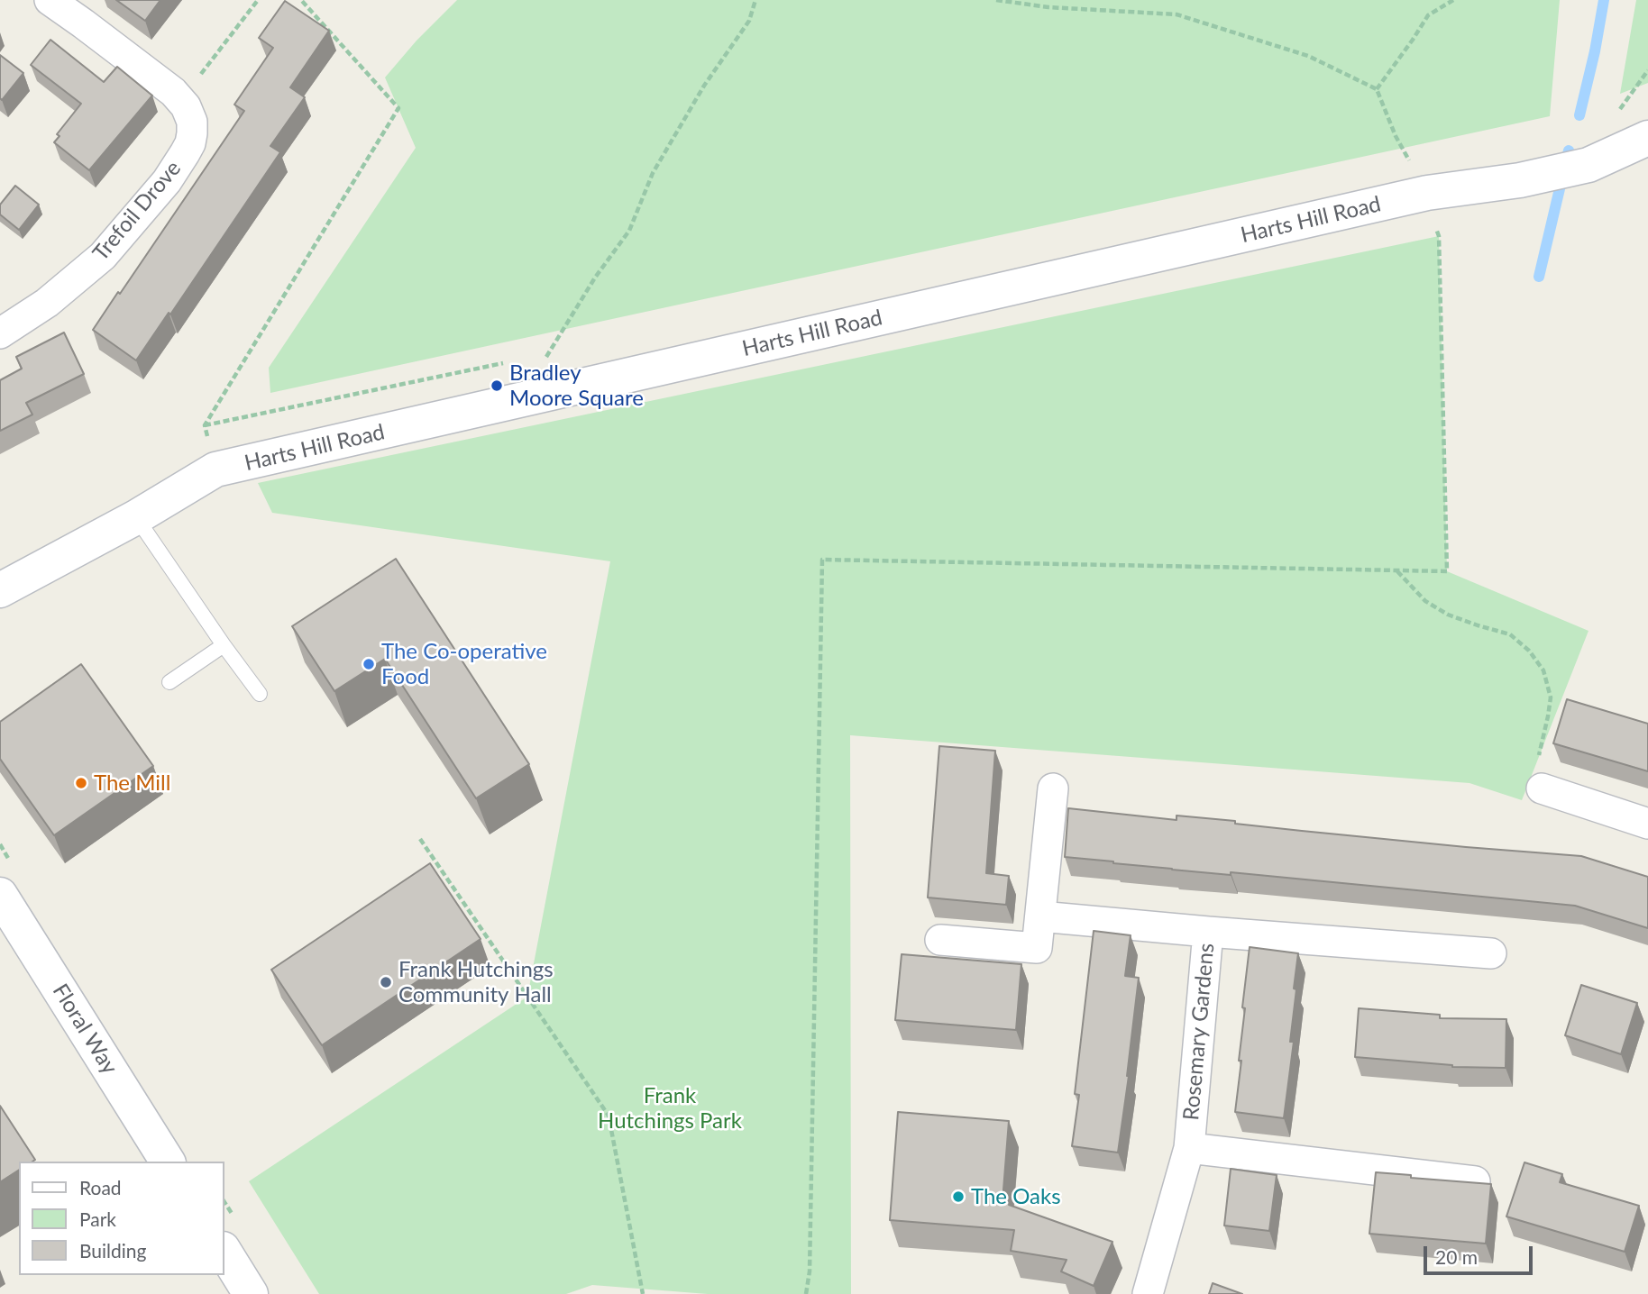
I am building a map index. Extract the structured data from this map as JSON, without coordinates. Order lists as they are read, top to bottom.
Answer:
{
  "streets": {
    "street": [
      "Trefoil Drove",
      "Harts Hill Road",
      "Floral Way",
      "Rosemary Gardens"
    ]
  },
  "parks": ["Frank Hutchings Park"],
  "places": [
    "Bradley Moore Square",
    "The Co-operative Food",
    "The Mill",
    "Frank Hutchings Community Hall",
    "The Oaks"
  ],
  "legend": ["Road", "Park", "Building"],
  "scale_bar": "20 m"
}
